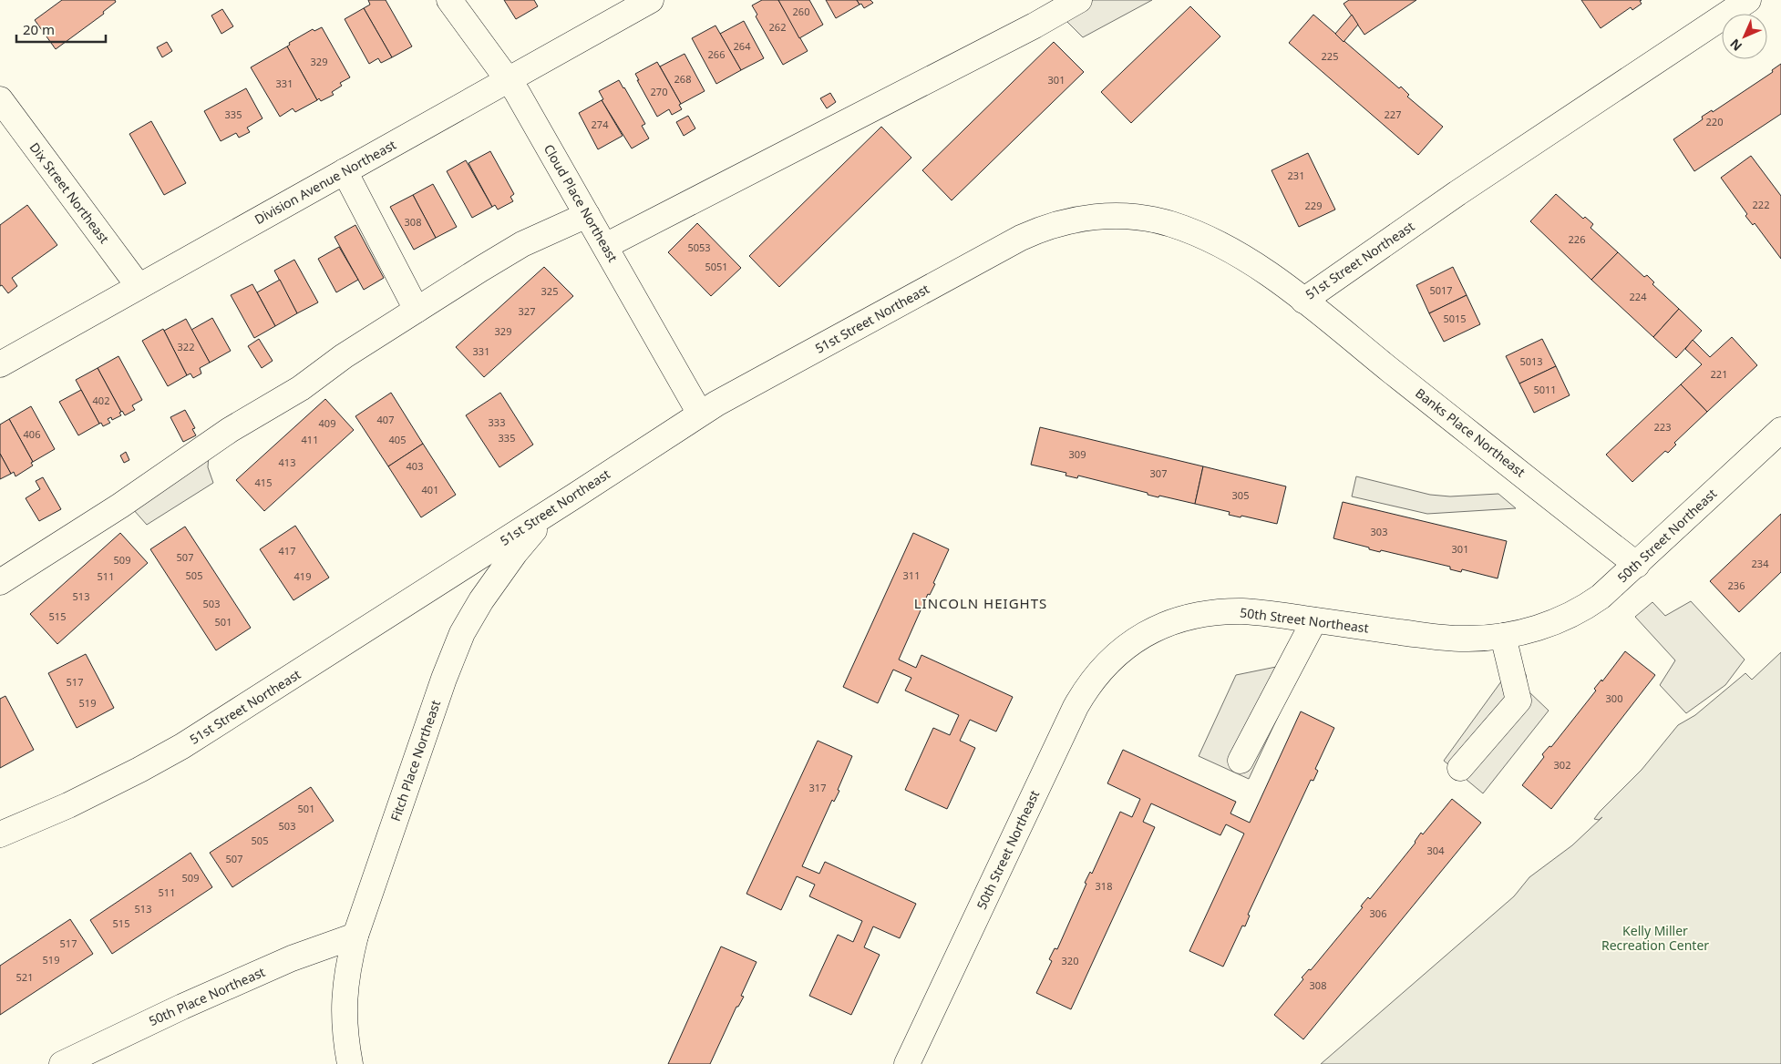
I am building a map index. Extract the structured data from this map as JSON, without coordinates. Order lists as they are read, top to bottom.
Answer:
{
  "streets": {
    "street": [
      "Division Avenue Northeast",
      "Dix Street Northeast",
      "Cloud Place Northeast",
      "51st Street Northeast",
      "Banks Place Northeast",
      "50th Street Northeast",
      "Fitch Place Northeast",
      "50th Place Northeast"
    ]
  },
  "crossings": [
    ["Division Avenue Northeast", "Dix Street Northeast"],
    ["Division Avenue Northeast", "Cloud Place Northeast"],
    ["Cloud Place Northeast", "51st Street Northeast"],
    ["51st Street Northeast", "Banks Place Northeast"],
    ["51st Street Northeast", "Fitch Place Northeast"],
    ["Banks Place Northeast", "50th Street Northeast"],
    ["Fitch Place Northeast", "50th Place Northeast"]
  ],
  "districts": ["LINCOLN HEIGHTS"],
  "parks": ["Kelly Miller Recreation Center"],
  "house_numbers": [
    "260",
    "262",
    "264",
    "266",
    "225",
    "329",
    "268",
    "301",
    "331",
    "270",
    "335",
    "227",
    "220",
    "274",
    "231",
    "222",
    "229",
    "308",
    "226",
    "5053",
    "5051",
    "5017",
    "325",
    "224",
    "327",
    "5015",
    "329",
    "322",
    "331",
    "5013",
    "221",
    "5011",
    "402",
    "407",
    "333",
    "409",
    "223",
    "406",
    "335",
    "411",
    "405",
    "309",
    "413",
    "403",
    "307",
    "415",
    "401",
    "305",
    "303",
    "301",
    "417",
    "507",
    "509",
    "234",
    "505",
    "311",
    "511",
    "419",
    "236",
    "513",
    "503",
    "515",
    "501",
    "517",
    "300",
    "519",
    "302",
    "317",
    "501",
    "503",
    "505",
    "304",
    "507",
    "509",
    "318",
    "511",
    "513",
    "306",
    "515",
    "517",
    "519",
    "320",
    "521",
    "308"
  ],
  "scale_bar": "20 m",
  "north": "bottom left"
}
